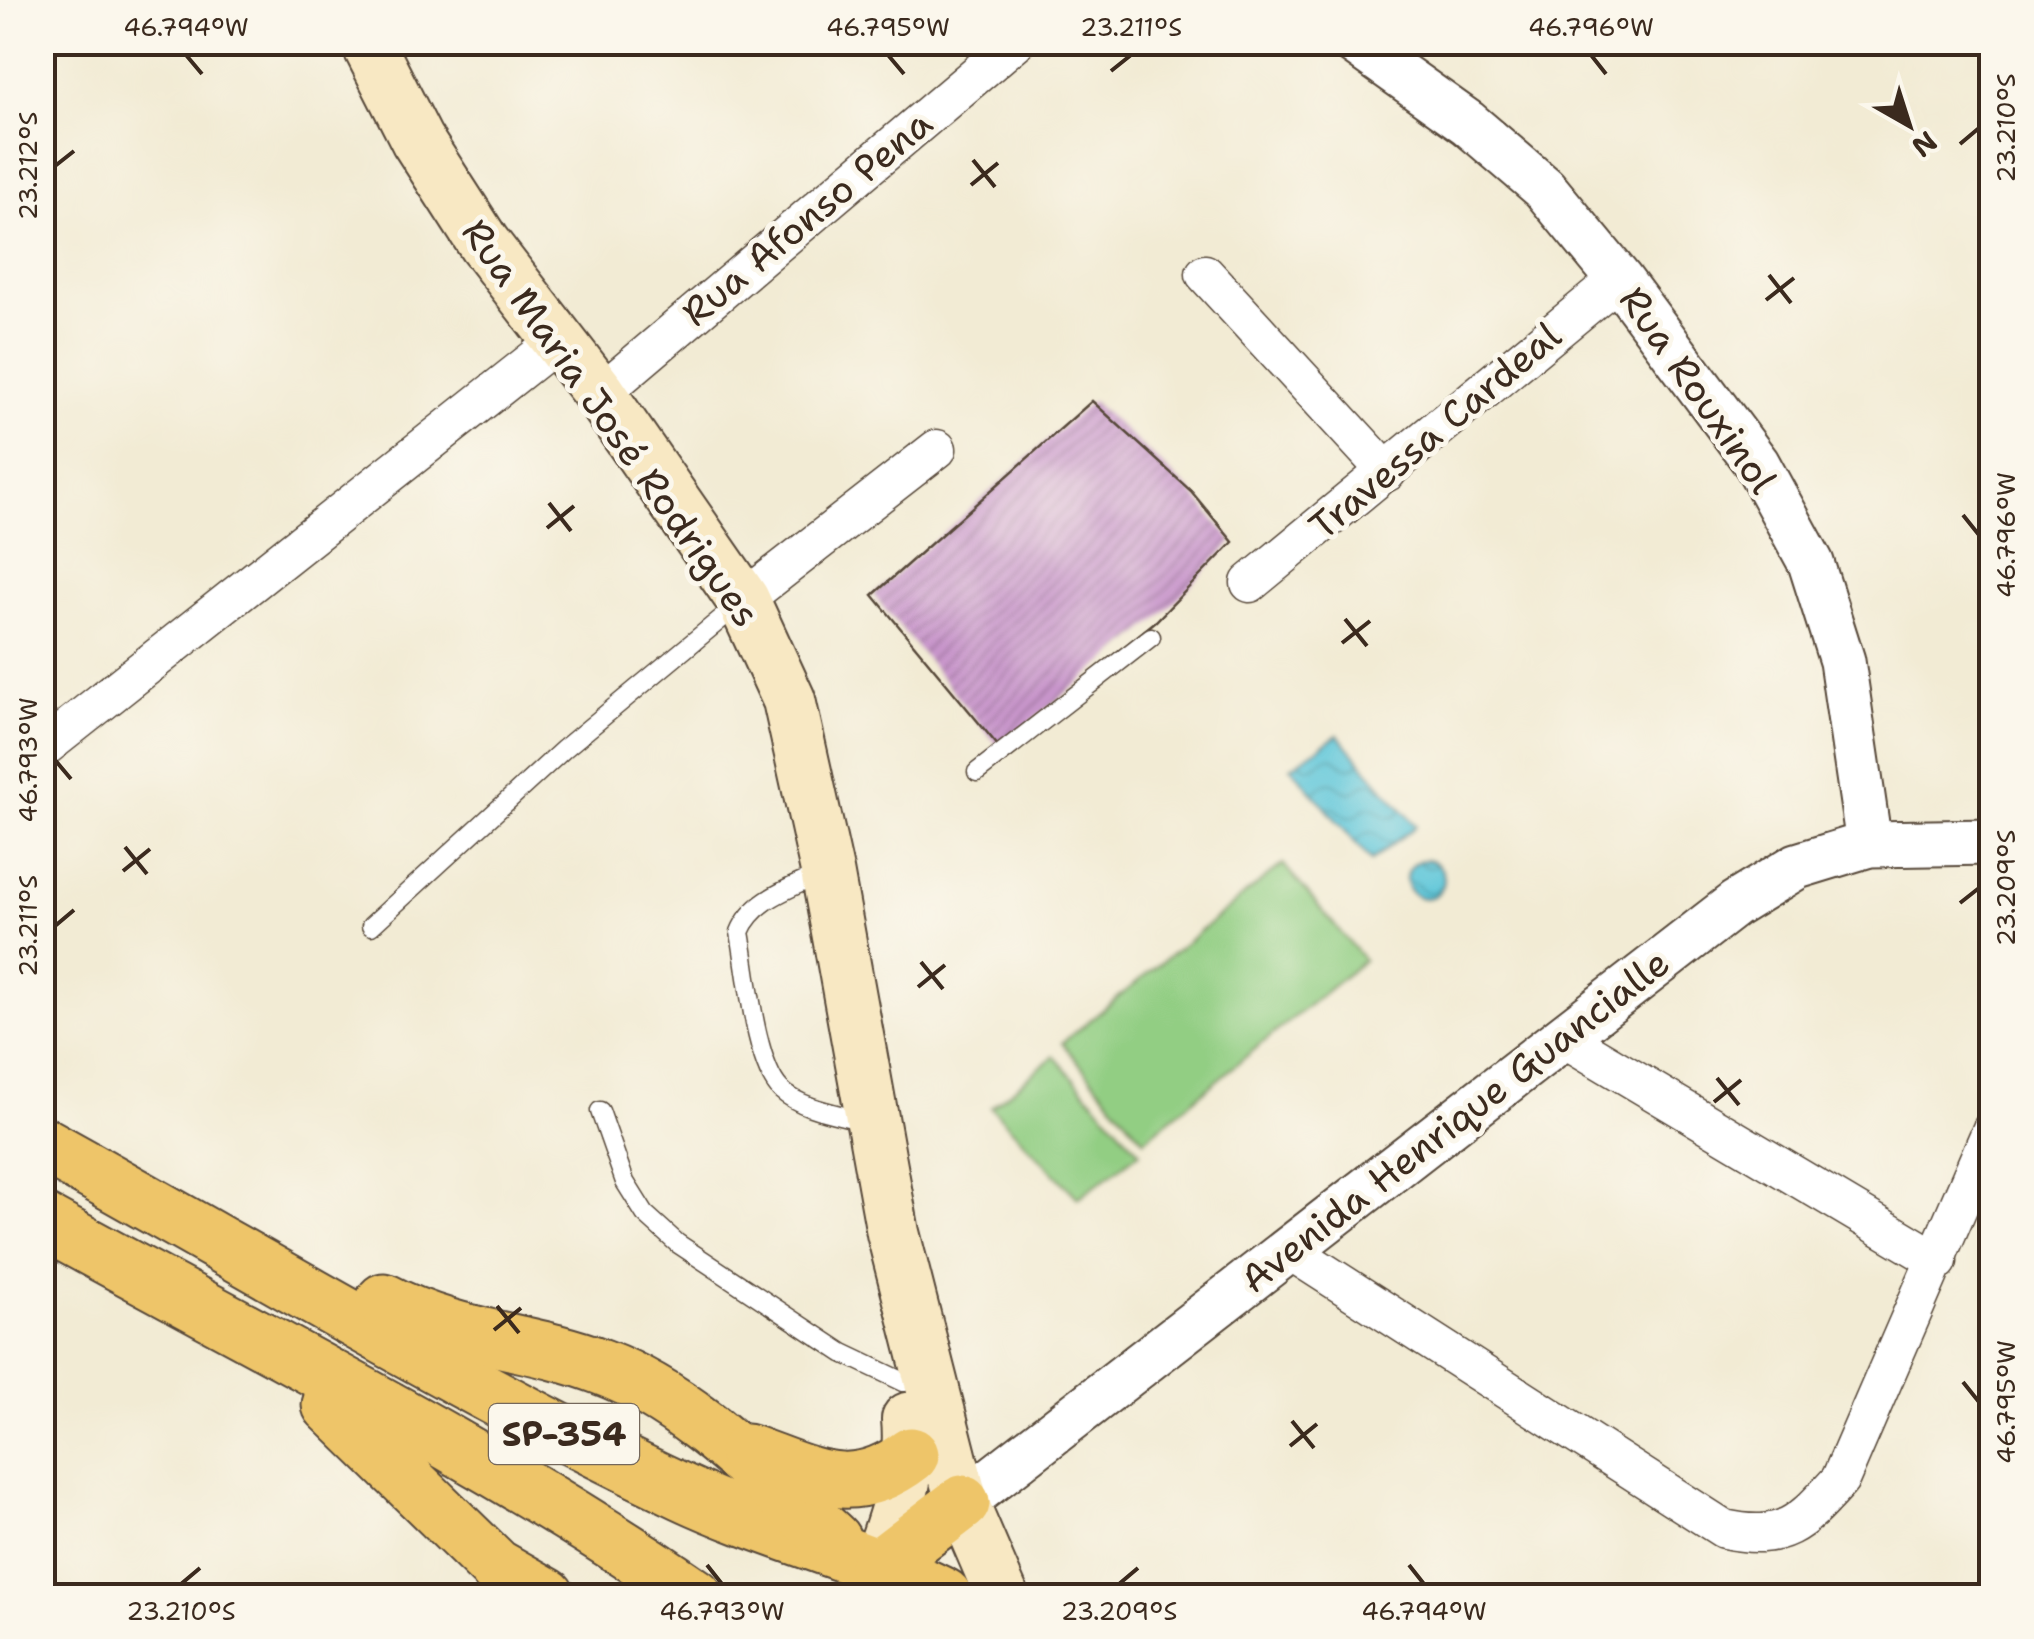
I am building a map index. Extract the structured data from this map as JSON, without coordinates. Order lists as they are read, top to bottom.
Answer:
{
  "streets": {
    "main road": ["Rua Maria José Rodrigues", "SP-354"],
    "street": [
      "Rua Afonso Pena",
      "Rua Rouxinol",
      "Travessa Cardeal",
      "Avenida Henrique Guancialle"
    ]
  },
  "crossings": [
    ["Rua Afonso Pena", "Rua Maria José Rodrigues"],
    ["Rua Rouxinol", "Travessa Cardeal"],
    ["Rua Rouxinol", "Avenida Henrique Guancialle"]
  ],
  "north": "bottom right",
  "coordinates": [
    "46.794°W",
    "46.795°W",
    "23.211°S",
    "46.796°W",
    "23.210°S",
    "23.212°S",
    "46.793°W",
    "23.209°S"
  ]
}
